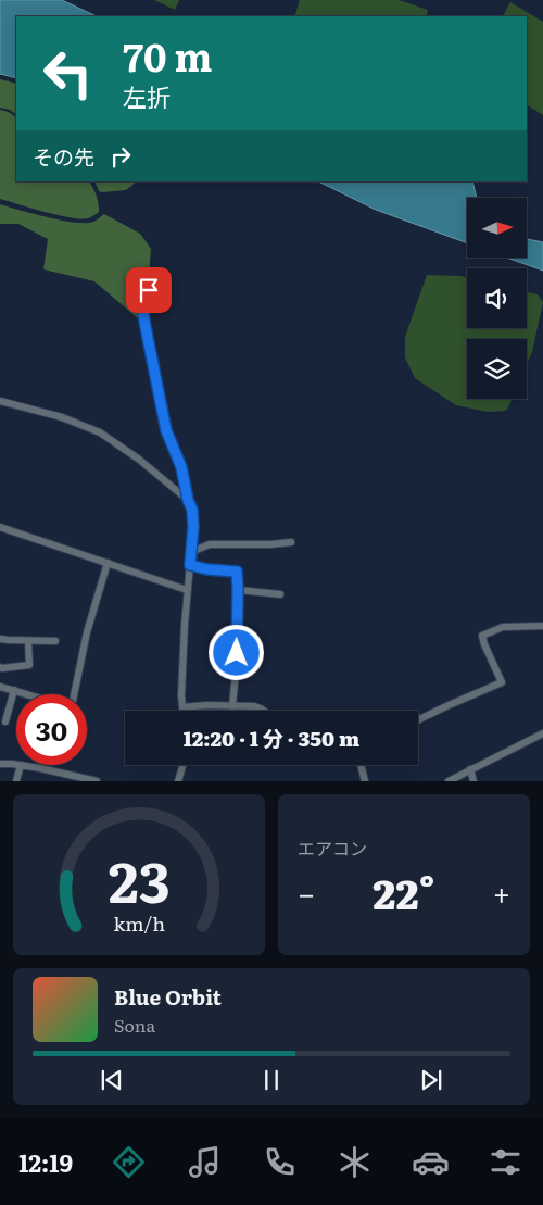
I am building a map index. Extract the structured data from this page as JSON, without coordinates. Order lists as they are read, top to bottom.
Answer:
{
  "north": "right",
  "page": {
    "turn": ["70 m", "左折"],
    "then": "その先",
    "limit": "30",
    "trip": "12:20 · 1 分 · 350 m",
    "tile": "エアコン",
    "heat": ["−", "22°", "+"],
    "song": ["Blue Orbit", "Sona"],
    "tabs": "12:19",
    "gauge": ["23", "km/h"]
  }
}
